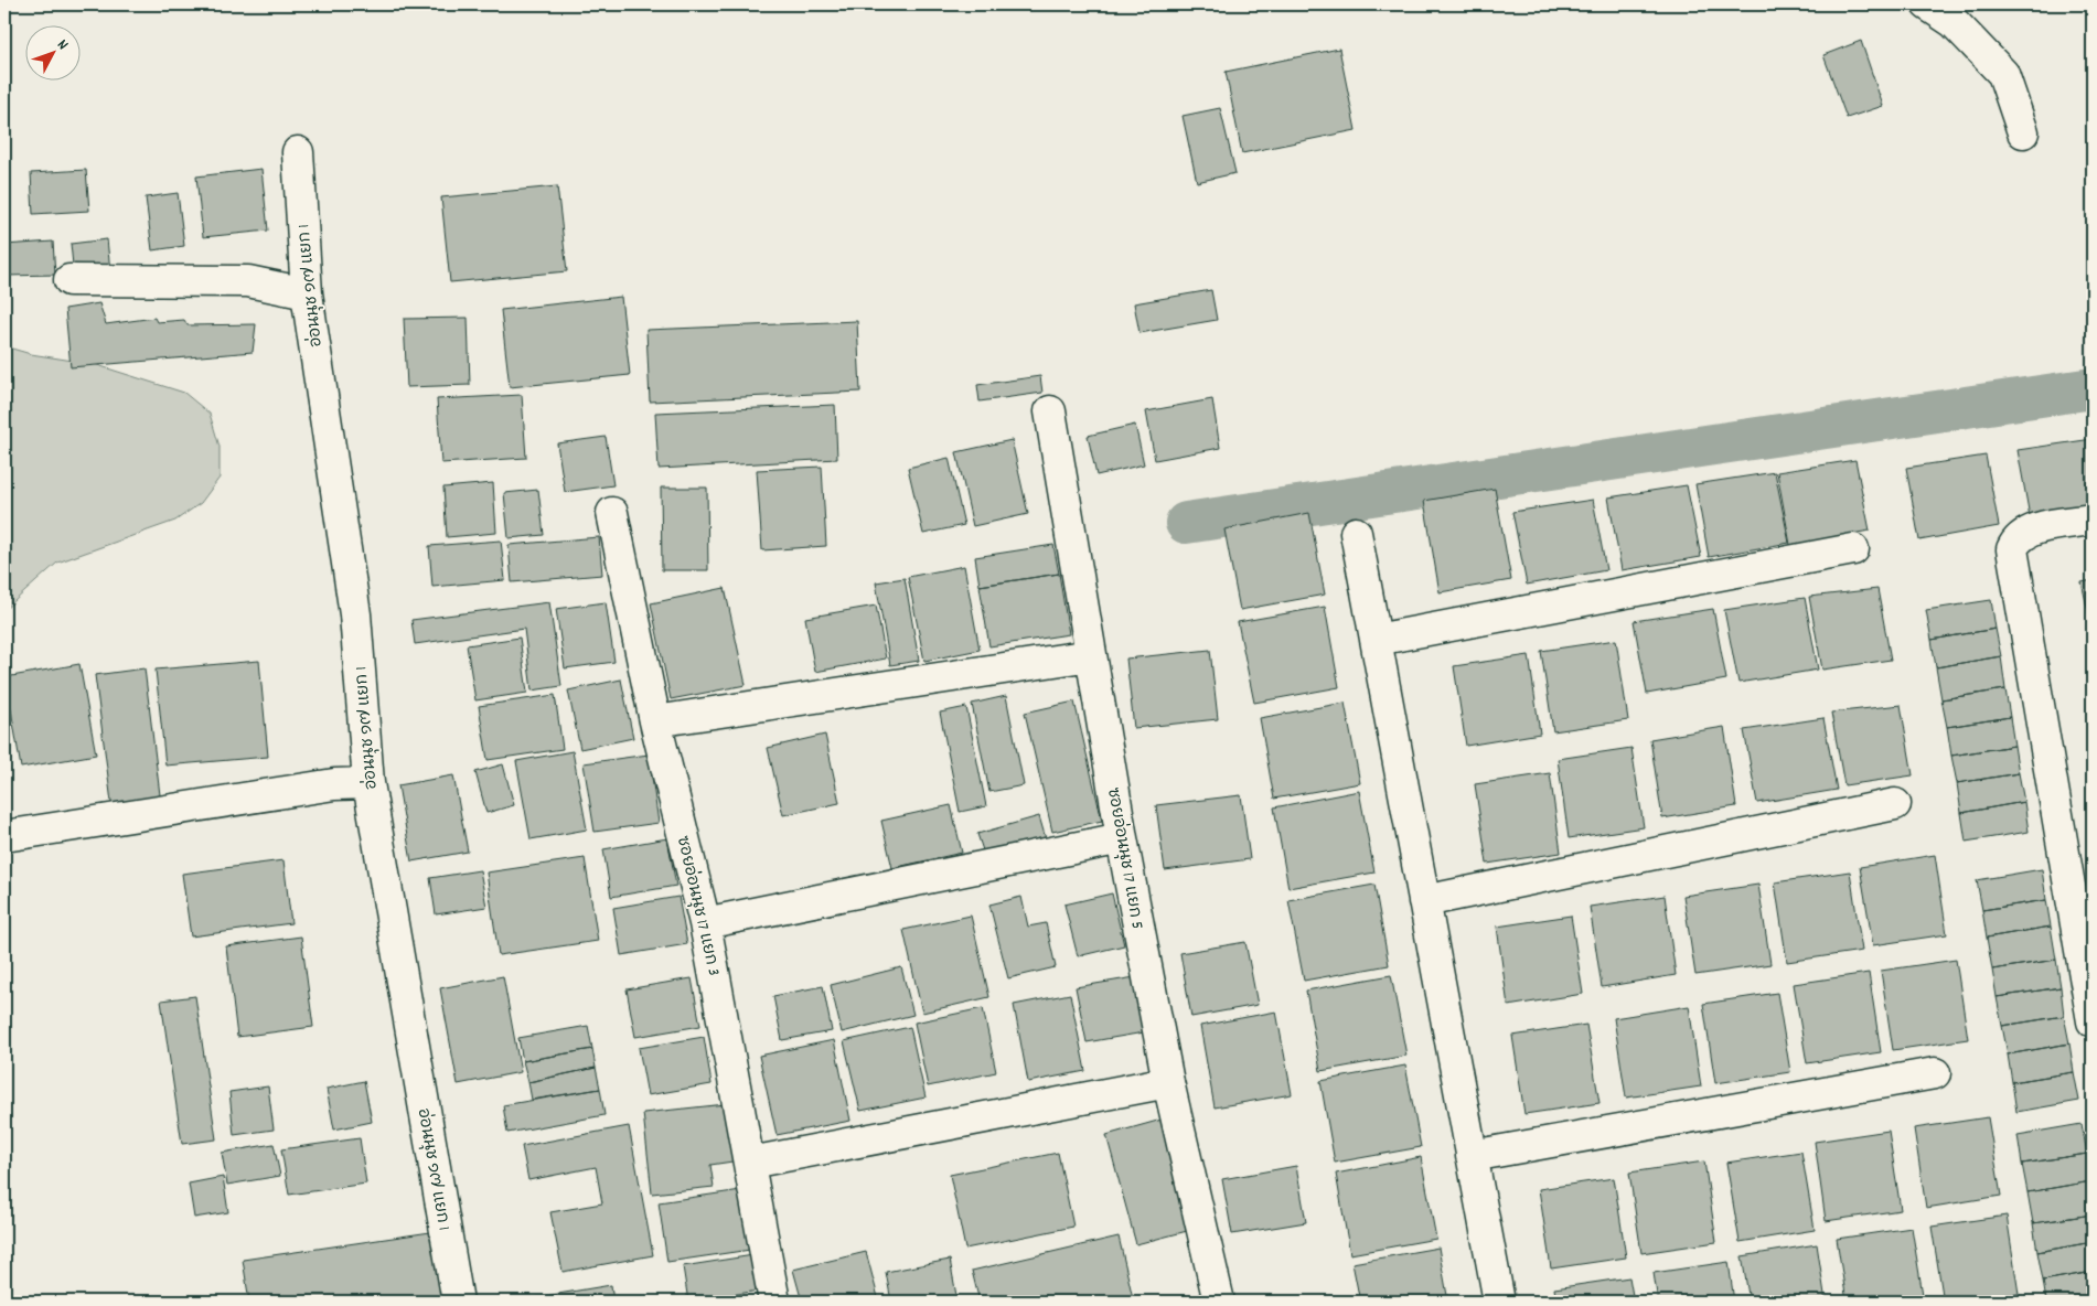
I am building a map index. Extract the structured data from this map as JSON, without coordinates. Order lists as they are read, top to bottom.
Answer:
{
  "streets": {
    "street": ["อ่อนนุช ๑๗ แยก 1", "ซอยอ่อนนุช 17 แยก 5", "ซอยอ่อนนุช 17 แยก 3"]
  },
  "north": "top right"
}
